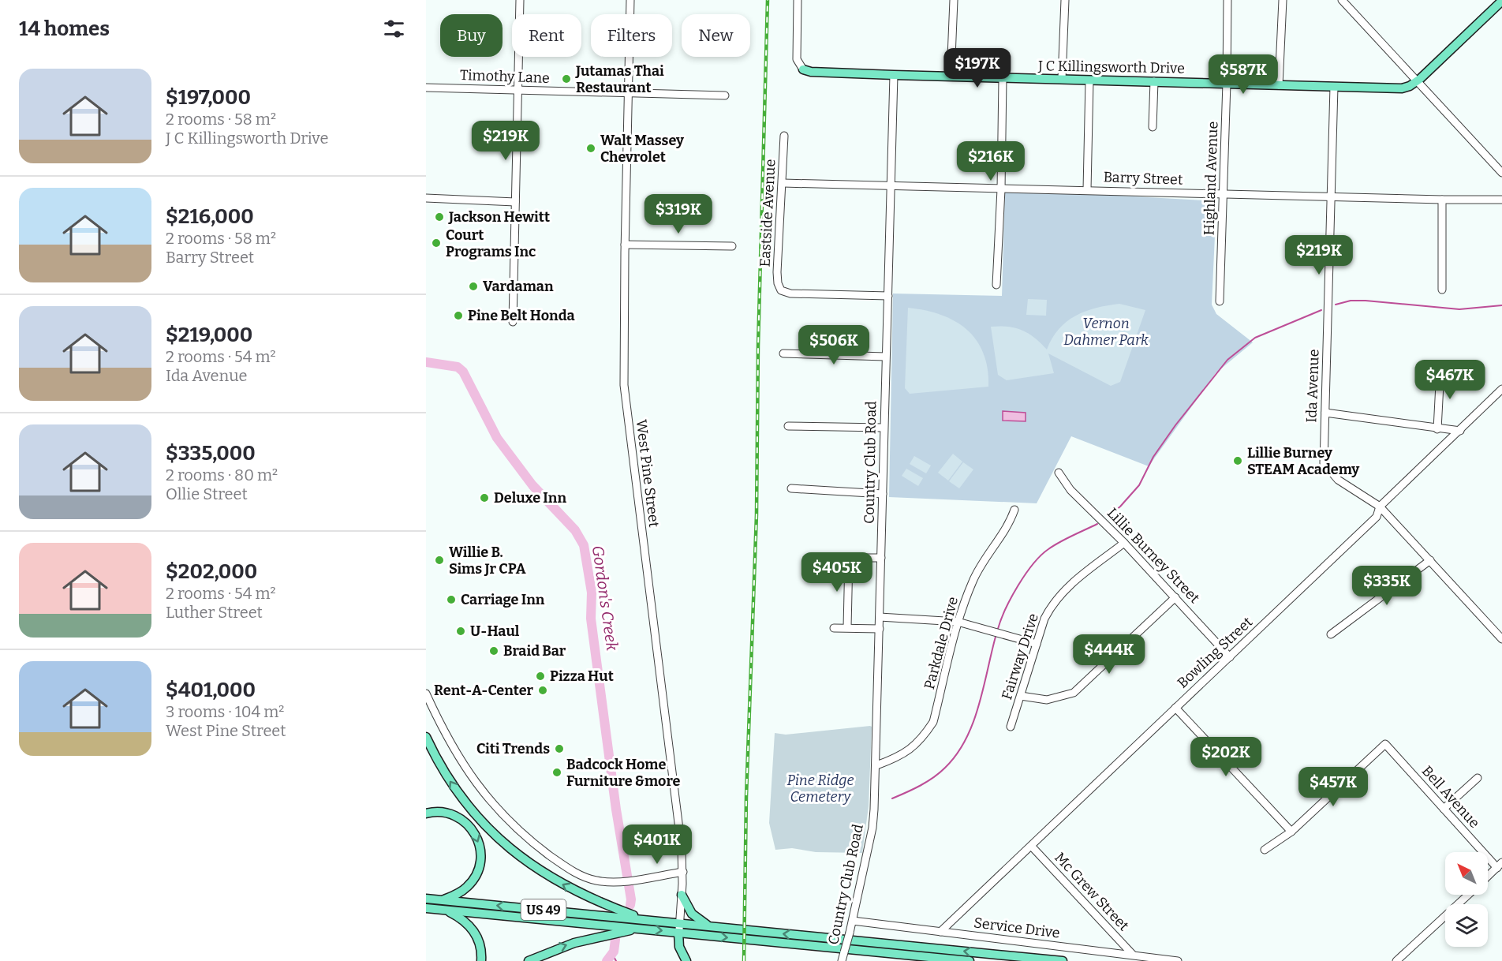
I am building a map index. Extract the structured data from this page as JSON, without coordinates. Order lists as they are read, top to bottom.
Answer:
{
  "streets": {
    "main road": ["J C Killingsworth Drive", "West Pine Street", "US 49"],
    "street": [
      "Timothy Lane",
      "Barry Street",
      "Highland Avenue",
      "Eastside Avenue",
      "Ida Avenue",
      "Country Club Road",
      "Lillie Burney Street",
      "Parkdale Drive",
      "Bowling Street",
      "Fairway Drive",
      "Bell Avenue",
      "Mc Grew Street",
      "Service Drive"
    ]
  },
  "crossings": [
    ["J C Killingsworth Drive", "Highland Avenue"],
    ["J C Killingsworth Drive", "Ida Avenue"],
    ["J C Killingsworth Drive", "Country Club Road"],
    ["Timothy Lane", "West Pine Street"],
    ["Barry Street", "Highland Avenue"],
    ["Barry Street", "Eastside Avenue"],
    ["Barry Street", "Ida Avenue"],
    ["Barry Street", "Country Club Road"],
    ["Eastside Avenue", "Country Club Road"],
    ["Ida Avenue", "Bowling Street"],
    ["Country Club Road", "Parkdale Drive"],
    ["Country Club Road", "Service Drive"],
    ["West Pine Street", "US 49"],
    ["Lillie Burney Street", "Bowling Street"],
    ["Lillie Burney Street", "Fairway Drive"],
    ["Bowling Street", "Mc Grew Street"],
    ["Bowling Street", "Service Drive"],
    ["Mc Grew Street", "Service Drive"]
  ],
  "water": ["Gordon's Creek"],
  "parks": ["Vernon Dahmer Park", "Pine Ridge Cemetery"],
  "places": [
    "Jutamas Thai Restaurant",
    "Walt Massey Chevrolet",
    "Jackson Hewitt",
    "Court Programs Inc",
    "Vardaman",
    "Pine Belt Honda",
    "Lillie Burney STEAM Academy",
    "Deluxe Inn",
    "Willie B. Sims Jr CPA",
    "Carriage Inn",
    "U-Haul",
    "Braid Bar",
    "Pizza Hut",
    "Rent-A-Center",
    "Citi Trends",
    "Badcock Home Furniture &more"
  ],
  "north": "top left",
  "page": {
    "heading": "14 homes",
    "chip": [
      "Buy",
      "Rent",
      "Filters",
      "New"
    ],
    "price": [
      "$197K",
      "$587K",
      "$219K",
      "$216K",
      "$319K",
      "$219K",
      "$506K",
      "$467K",
      "$405K",
      "$335K",
      "$444K",
      "$202K",
      "$457K",
      "$401K"
    ],
    "list": [
      {
        "name": "$197,000",
        "note": "2 rooms · 58 m² · J C Killingsworth Drive"
      },
      {
        "name": "$216,000",
        "note": "2 rooms · 58 m² · Barry Street"
      },
      {
        "name": "$219,000",
        "note": "2 rooms · 54 m² · Ida Avenue"
      },
      {
        "name": "$335,000",
        "note": "2 rooms · 80 m² · Ollie Street"
      },
      {
        "name": "$202,000",
        "note": "2 rooms · 54 m² · Luther Street"
      },
      {
        "name": "$401,000",
        "note": "3 rooms · 104 m² · West Pine Street"
      }
    ]
  }
}
